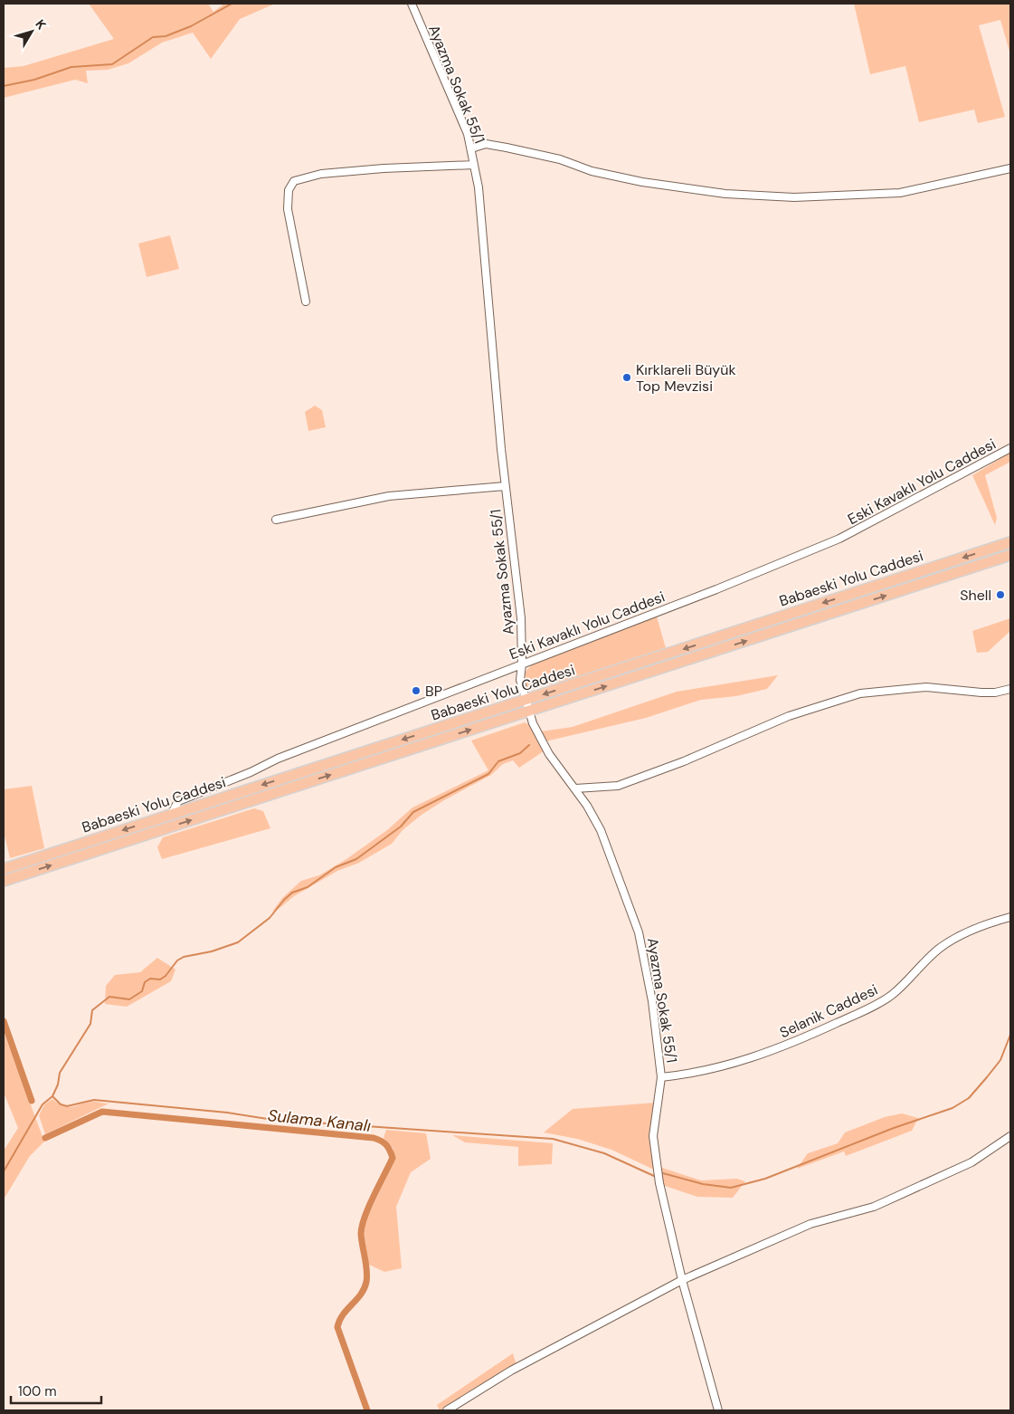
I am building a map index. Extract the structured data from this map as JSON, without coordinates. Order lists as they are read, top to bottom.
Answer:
{
  "streets": {
    "highway": ["Babaeski Yolu Caddesi"],
    "street": ["Ayazma Sokak 55/1", "Eski Kavaklı Yolu Caddesi", "Selanik Caddesi"]
  },
  "crossings": [
    ["Ayazma Sokak 55/1", "Eski Kavaklı Yolu Caddesi"],
    ["Ayazma Sokak 55/1", "Babaeski Yolu Caddesi"],
    ["Ayazma Sokak 55/1", "Selanik Caddesi"],
    ["Eski Kavaklı Yolu Caddesi", "Babaeski Yolu Caddesi"]
  ],
  "water": ["Sulama Kanalı"],
  "places": ["Kırklareli Büyük Top Mevzisi", "Shell", "BP"],
  "scale_bar": "100 m",
  "north": "top right"
}
